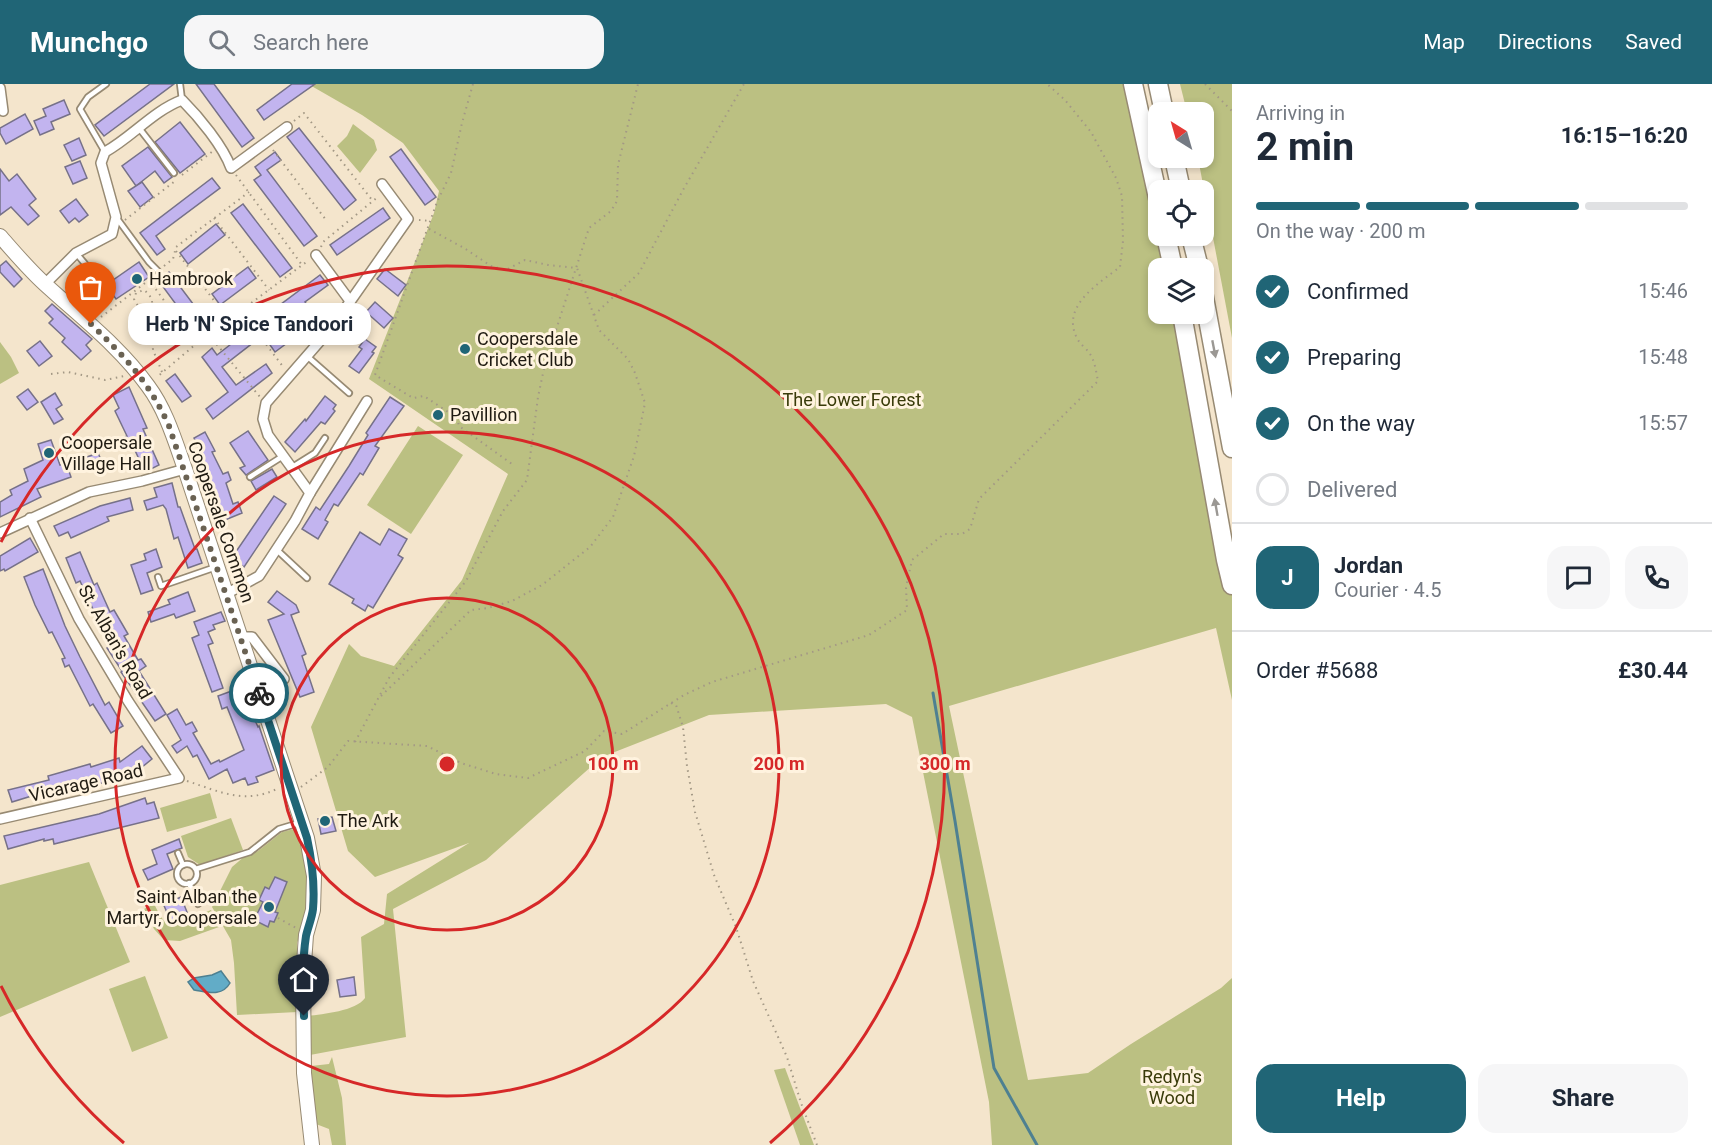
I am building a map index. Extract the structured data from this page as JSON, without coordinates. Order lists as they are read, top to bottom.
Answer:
{
  "streets": {
    "street": ["Coopersale Common", "St. Alban's Road", "Vicarage Road"]
  },
  "crossings": [
    ["St. Alban's Road", "Vicarage Road"]
  ],
  "parks": ["The Lower Forest", "Redyn's Wood"],
  "places": [
    "Hambrook",
    "Herb 'N' Spice Tandoori",
    "Coopersdale Cricket Club",
    "Pavillion",
    "Coopersale Village Hall",
    "The Ark",
    "Saint Alban the Martyr, Coopersale"
  ],
  "north": "top left",
  "page": {
    "header": "Munchgo",
    "search": "Search here",
    "nav": ["Map", "Directions", "Saved"],
    "heading": ["2 min", "Arriving in", "16:15–16:20"],
    "panel": [
      "Jordan",
      "Courier · 4.5",
      "Order #5688",
      "£30.44"
    ],
    "bar": "On the way · 200 m",
    "list": [
      ["Confirmed", "15:46"],
      ["Preparing", "15:48"],
      ["On the way", "15:57"],
      "Delivered"
    ],
    "bubble": "Herb 'N' Spice Tandoori",
    "round": "J",
    "buttons": ["Help", "Share"]
  },
  "rings": ["100 m", "200 m", "300 m"]
}
